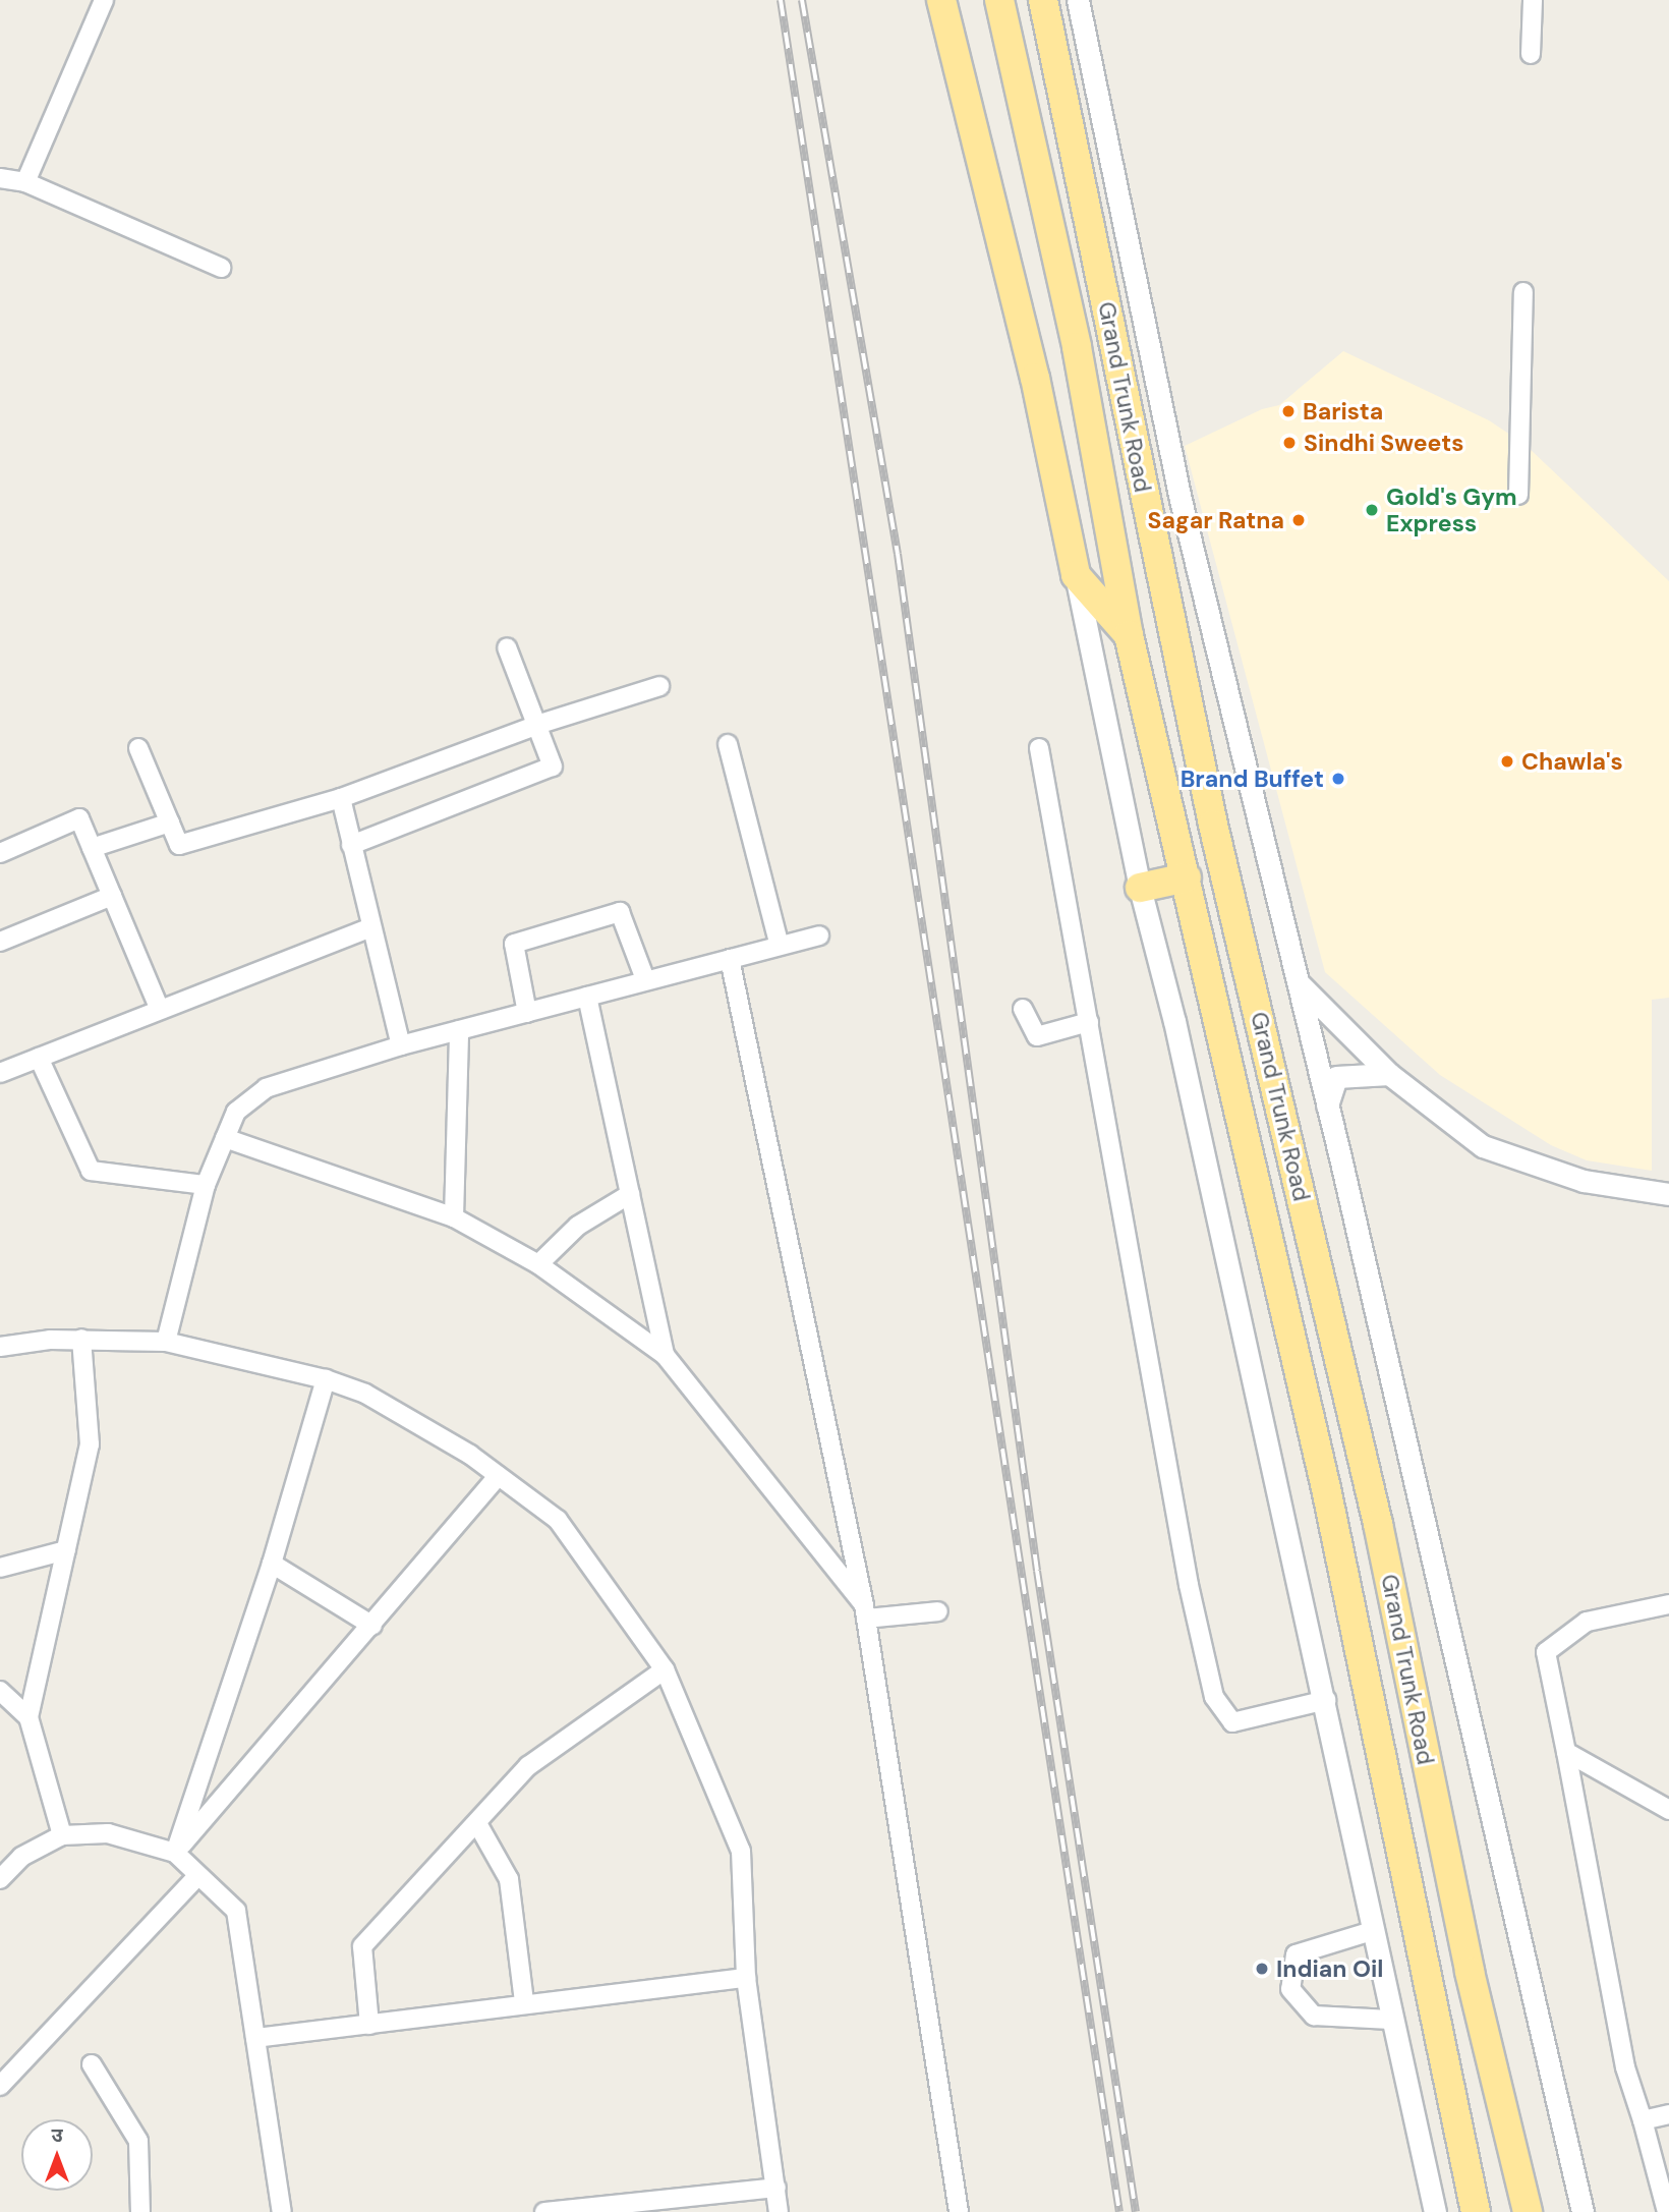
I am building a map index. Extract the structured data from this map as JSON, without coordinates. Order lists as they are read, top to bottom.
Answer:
{
  "streets": {
    "highway": ["Grand Trunk Road"]
  },
  "places": [
    "Barista",
    "Sindhi Sweets",
    "Gold's Gym Express",
    "Sagar Ratna",
    "Chawla's",
    "Brand Buffet",
    "Indian Oil"
  ],
  "north": "top"
}
